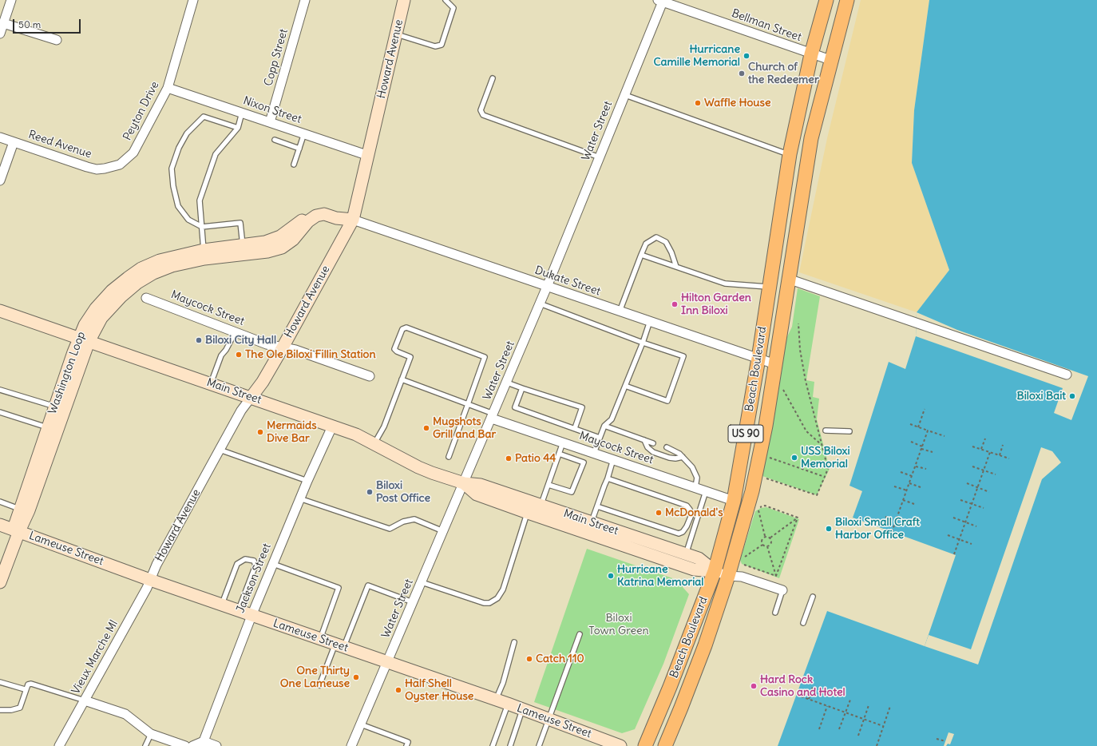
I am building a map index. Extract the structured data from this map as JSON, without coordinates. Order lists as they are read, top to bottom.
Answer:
{
  "streets": {
    "main road": ["Beach Boulevard", "US 90"],
    "street": [
      "Bellman Street",
      "Copp Street",
      "Howard Avenue",
      "Nixon Street",
      "Peyton Drive",
      "Water Street",
      "Reed Avenue",
      "Dukate Street",
      "Maycock Street",
      "Washington Loop",
      "Main Street",
      "Lameuse Street",
      "Jackson Street",
      "Vieux Marche Ml"
    ]
  },
  "crossings": [
    ["Bellman Street", "Water Street"],
    ["Bellman Street", "Beach Boulevard"],
    ["Copp Street", "Nixon Street"],
    ["Howard Avenue", "Nixon Street"],
    ["Howard Avenue", "Dukate Street"],
    ["Howard Avenue", "Maycock Street"],
    ["Howard Avenue", "Main Street"],
    ["Howard Avenue", "Lameuse Street"],
    ["Howard Avenue", "Vieux Marche Ml"],
    ["Nixon Street", "Peyton Drive"],
    ["Peyton Drive", "Reed Avenue"],
    ["Water Street", "Dukate Street"],
    ["Water Street", "Maycock Street"],
    ["Water Street", "Main Street"],
    ["Water Street", "Lameuse Street"],
    ["Dukate Street", "Beach Boulevard"],
    ["Maycock Street", "Beach Boulevard"],
    ["Beach Boulevard", "Main Street"],
    ["Washington Loop", "Main Street"],
    ["Washington Loop", "Lameuse Street"],
    ["Main Street", "Jackson Street"],
    ["Lameuse Street", "Jackson Street"],
    ["Lameuse Street", "Vieux Marche Ml"]
  ],
  "parks": ["Biloxi Town Green"],
  "places": [
    "Hurricane Camille Memorial",
    "Church of the Redeemer",
    "Waffle House",
    "Hilton Garden Inn Biloxi",
    "Biloxi City Hall",
    "The Ole Biloxi Fillin Station",
    "Biloxi Bait",
    "Mugshots Grill and Bar",
    "Mermaids Dive Bar",
    "USS Biloxi Memorial",
    "Patio 44",
    "Biloxi Post Office",
    "McDonald's",
    "Biloxi Small Craft Harbor Office",
    "Hurricane Katrina Memorial",
    "Catch 110",
    "One Thirty One Lameuse",
    "Hard Rock Casino and Hotel",
    "Half Shell Oyster House"
  ],
  "scale_bar": "50 m"
}
